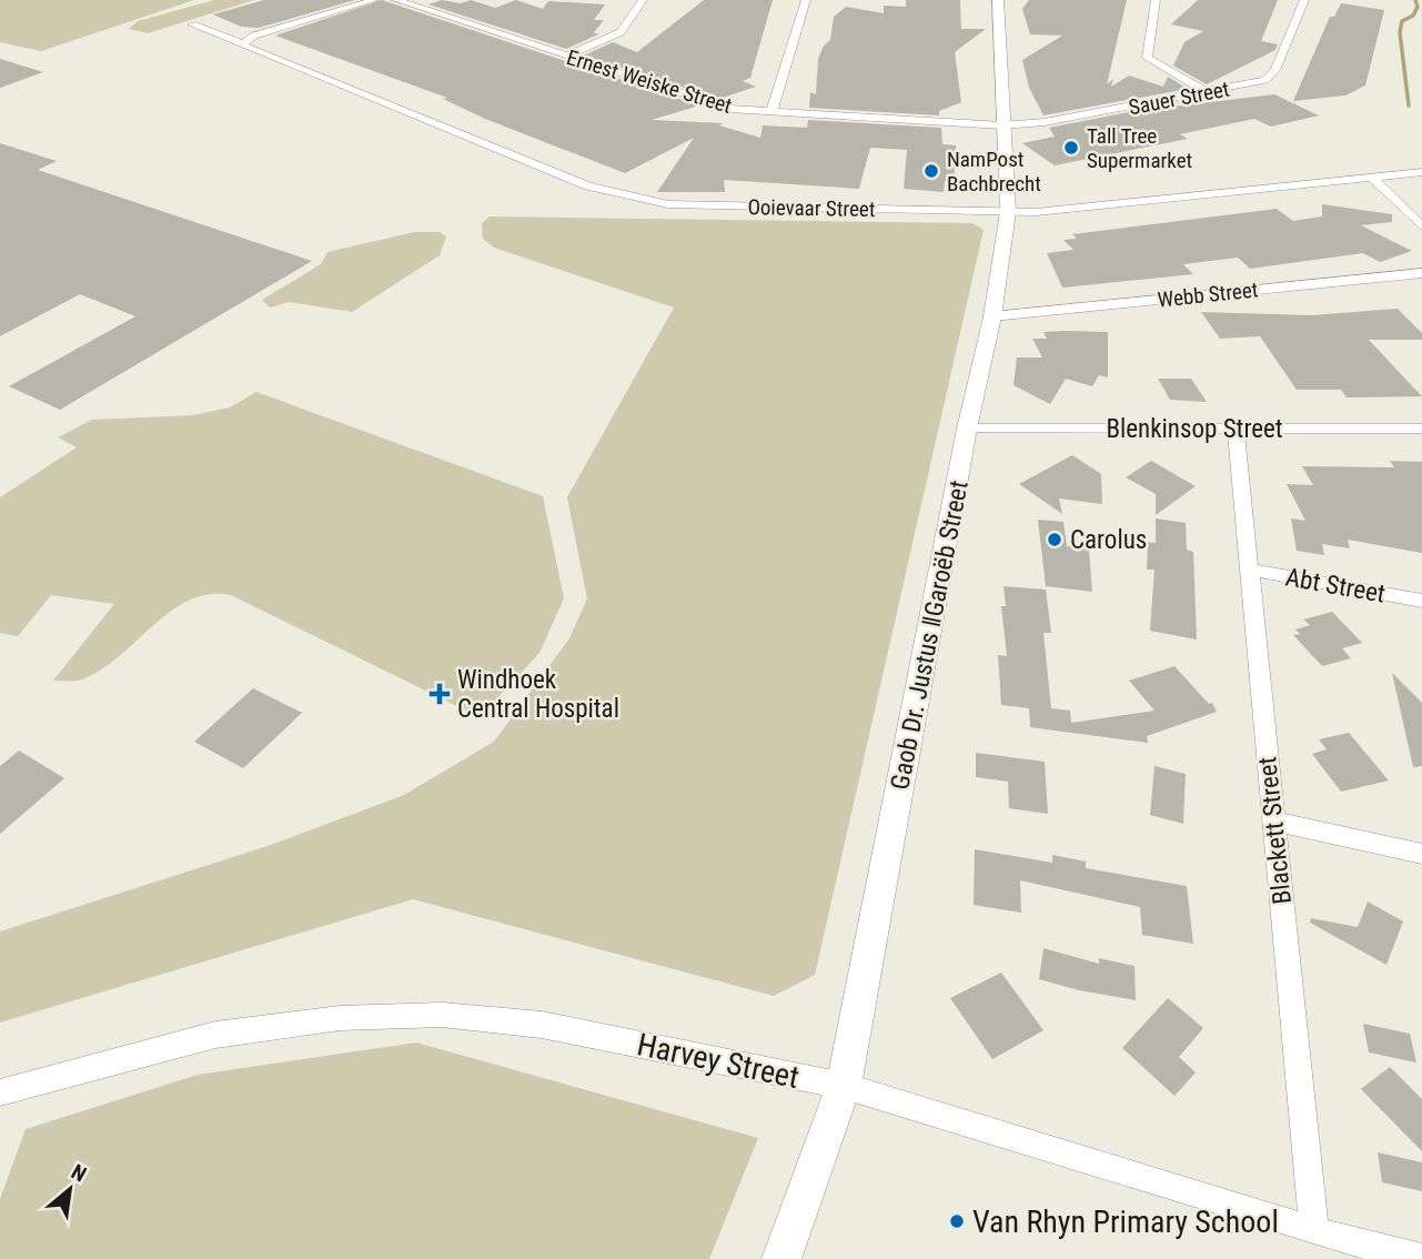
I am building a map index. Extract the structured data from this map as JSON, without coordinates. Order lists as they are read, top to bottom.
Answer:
{
  "streets": {
    "street": [
      "Ernest Weiske Street",
      "Sauer Street",
      "Ooievaar Street",
      "Webb Street",
      "Blenkinsop Street",
      "Abt Street",
      "Gaob Dr. Justus ǁGaroëb Street",
      "Blackett Street",
      "Harvey Street"
    ]
  },
  "crossings": [
    ["Ernest Weiske Street", "Sauer Street"],
    ["Ernest Weiske Street", "Gaob Dr. Justus ǁGaroëb Street"],
    ["Sauer Street", "Gaob Dr. Justus ǁGaroëb Street"],
    ["Ooievaar Street", "Gaob Dr. Justus ǁGaroëb Street"],
    ["Webb Street", "Gaob Dr. Justus ǁGaroëb Street"],
    ["Blenkinsop Street", "Gaob Dr. Justus ǁGaroëb Street"],
    ["Blenkinsop Street", "Blackett Street"],
    ["Abt Street", "Blackett Street"],
    ["Gaob Dr. Justus ǁGaroëb Street", "Harvey Street"],
    ["Blackett Street", "Harvey Street"]
  ],
  "places": {
    "other": [
      "Tall Tree Supermarket",
      "NamPost Bachbrecht",
      "Carolus",
      "Van Rhyn Primary School"
    ],
    "health": ["Windhoek Central Hospital"]
  },
  "north": "top right"
}
